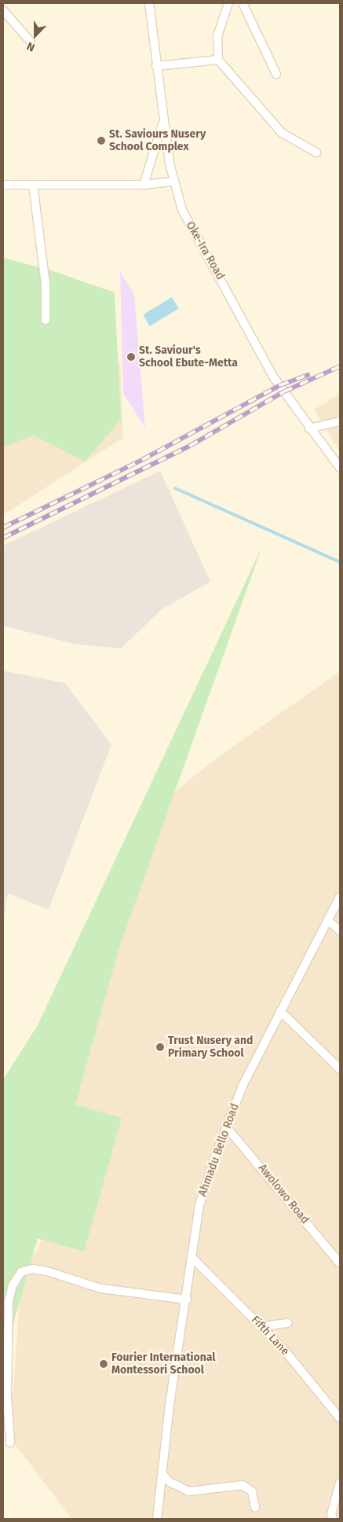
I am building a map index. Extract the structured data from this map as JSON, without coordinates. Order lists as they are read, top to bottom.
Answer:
{
  "streets": {
    "street": [
      "Oke-Ira Road",
      "Ahmadu Bello Road",
      "Awolowo Road",
      "Fifth Lane"
    ]
  },
  "crossings": [
    ["Ahmadu Bello Road", "Awolowo Road"],
    ["Ahmadu Bello Road", "Fifth Lane"]
  ],
  "places": [
    "St. Saviours Nusery School Complex",
    "St. Saviour's School Ebute-Metta",
    "Trust Nusery and Primary School",
    "Fourier International Montessori School"
  ],
  "north": "bottom"
}
